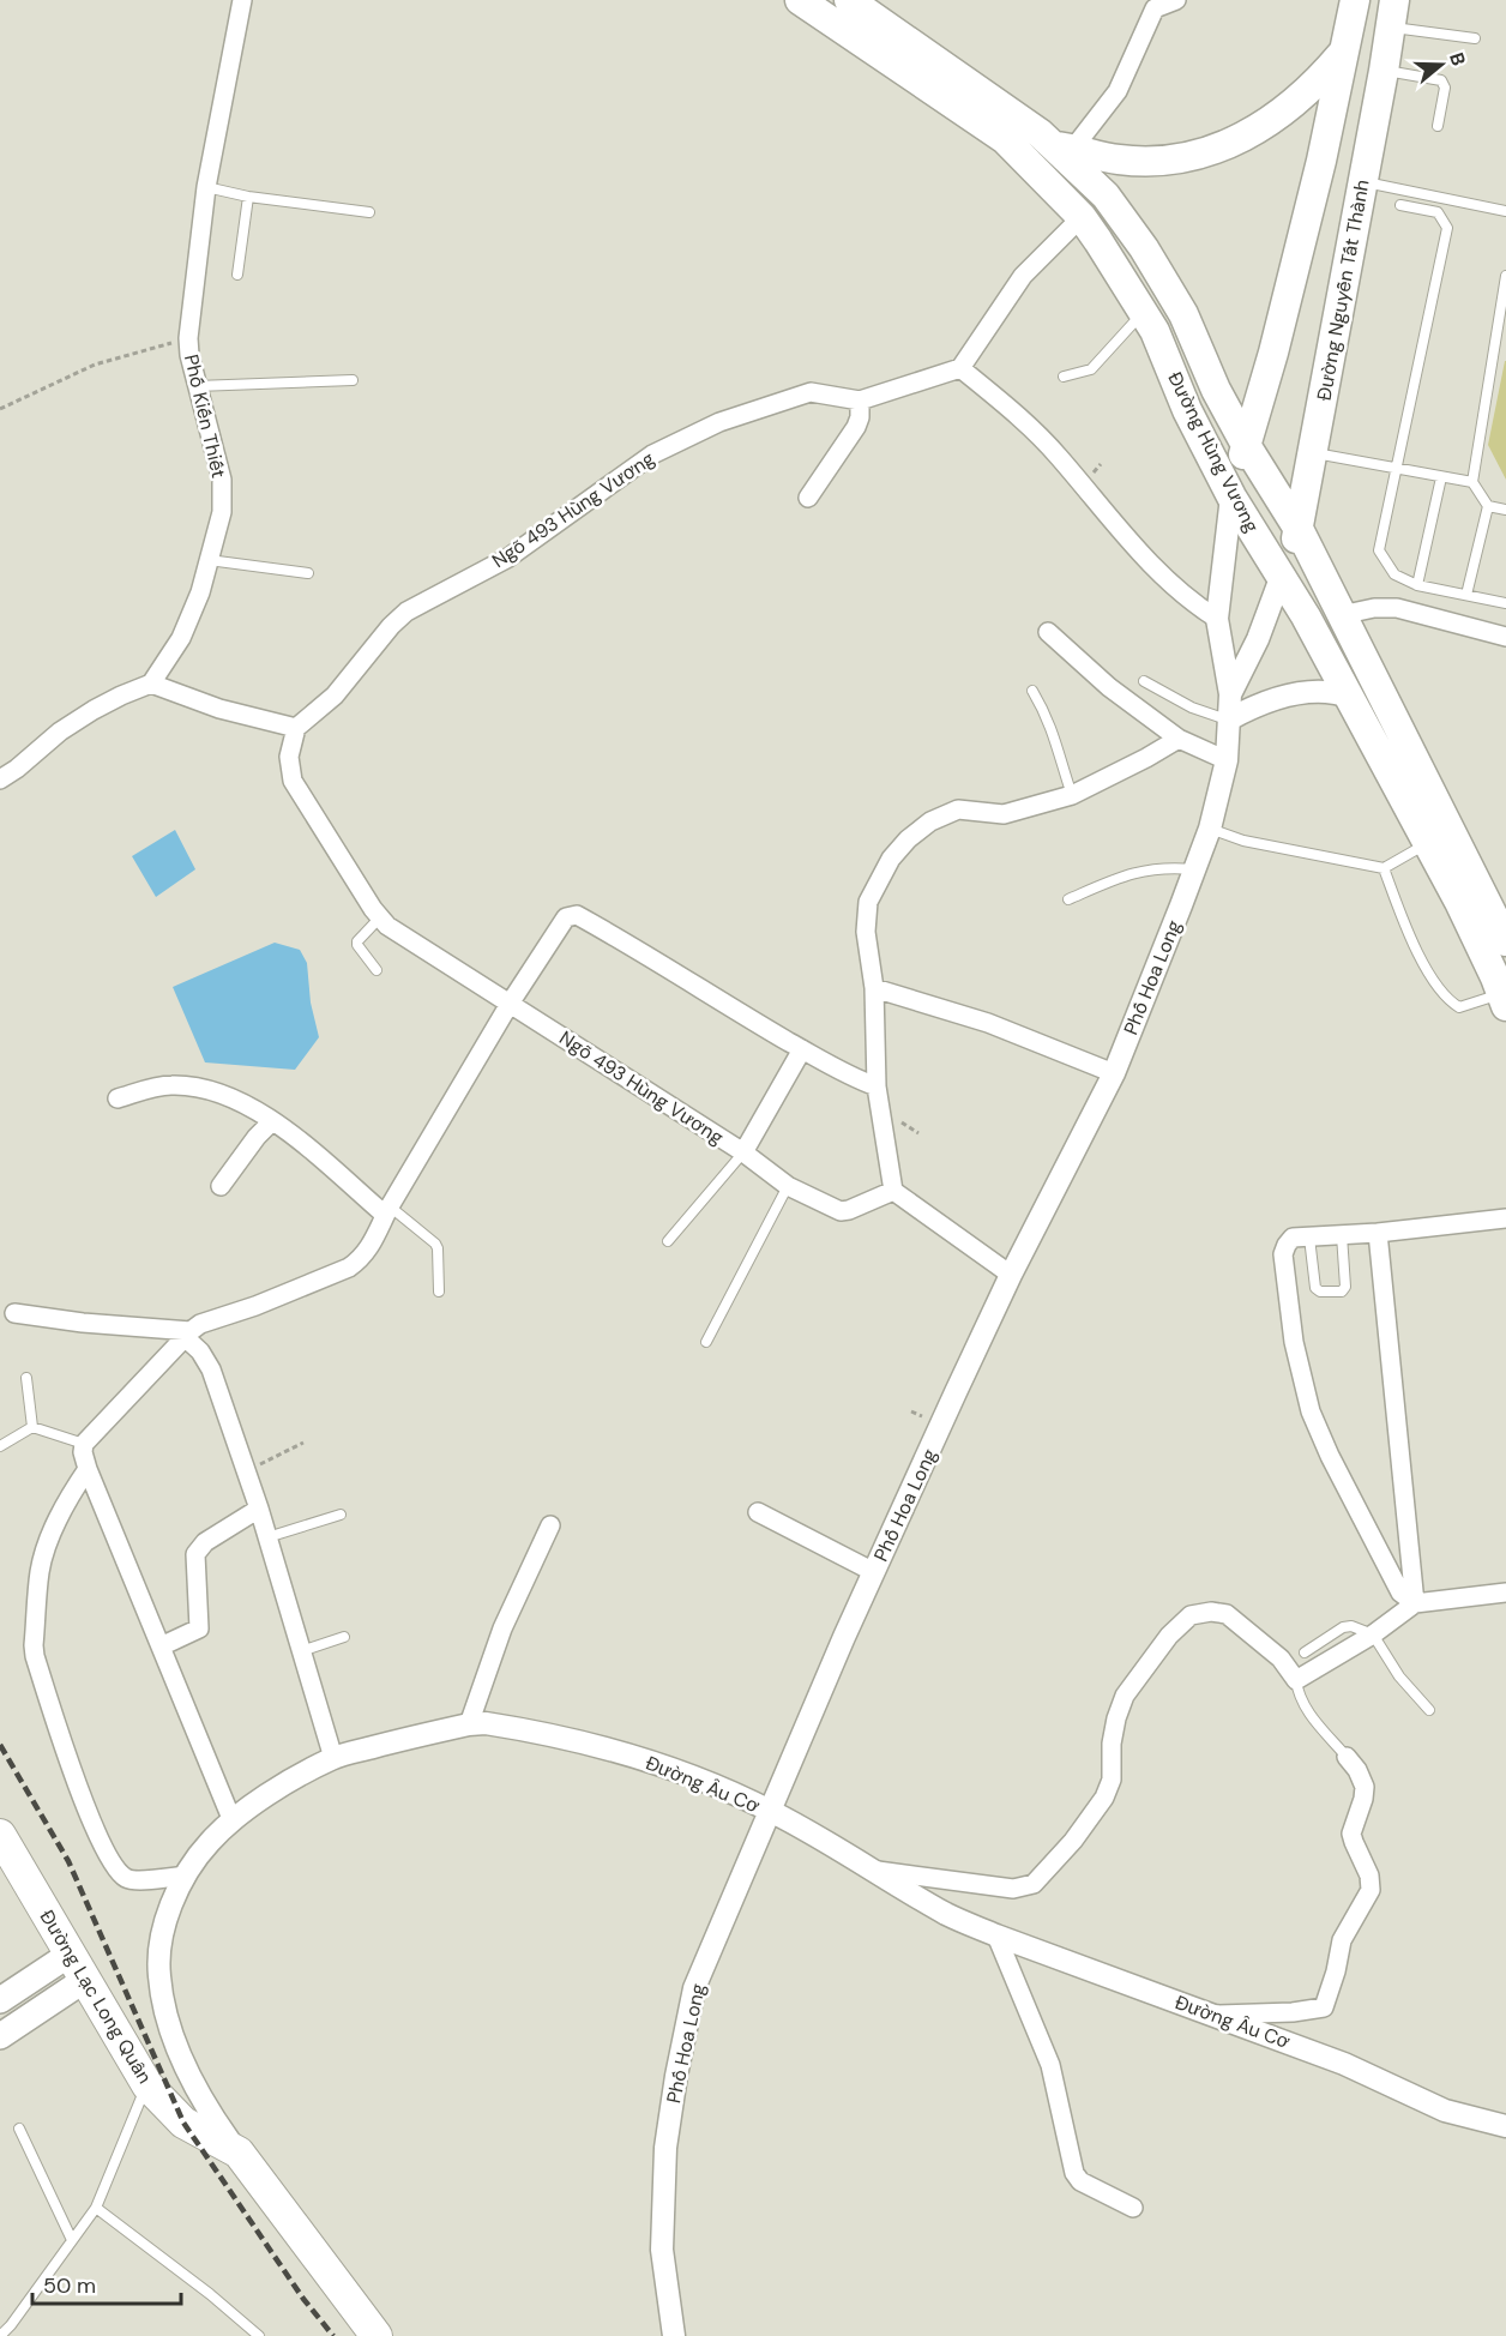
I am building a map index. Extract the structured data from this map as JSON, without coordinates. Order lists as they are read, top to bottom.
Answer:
{
  "streets": {
    "highway": ["Đường Lạc Long Quân"],
    "main road": ["Đường Nguyễn Tất Thành", "Đường Hùng Vương"],
    "street": [
      "Phố Kiến Thiết",
      "Ngõ 493 Hùng Vương",
      "Phố Hoa Long",
      "Đường Âu Cơ"
    ]
  },
  "crossings": [
    ["Đường Nguyễn Tất Thành", "Đường Hùng Vương"],
    ["Đường Nguyễn Tất Thành", "Phố Hoa Long"],
    ["Đường Hùng Vương", "Phố Hoa Long"],
    ["Phố Hoa Long", "Đường Âu Cơ"],
    ["Đường Âu Cơ", "Đường Lạc Long Quân"]
  ],
  "scale_bar": "50 m",
  "north": "right"
}
